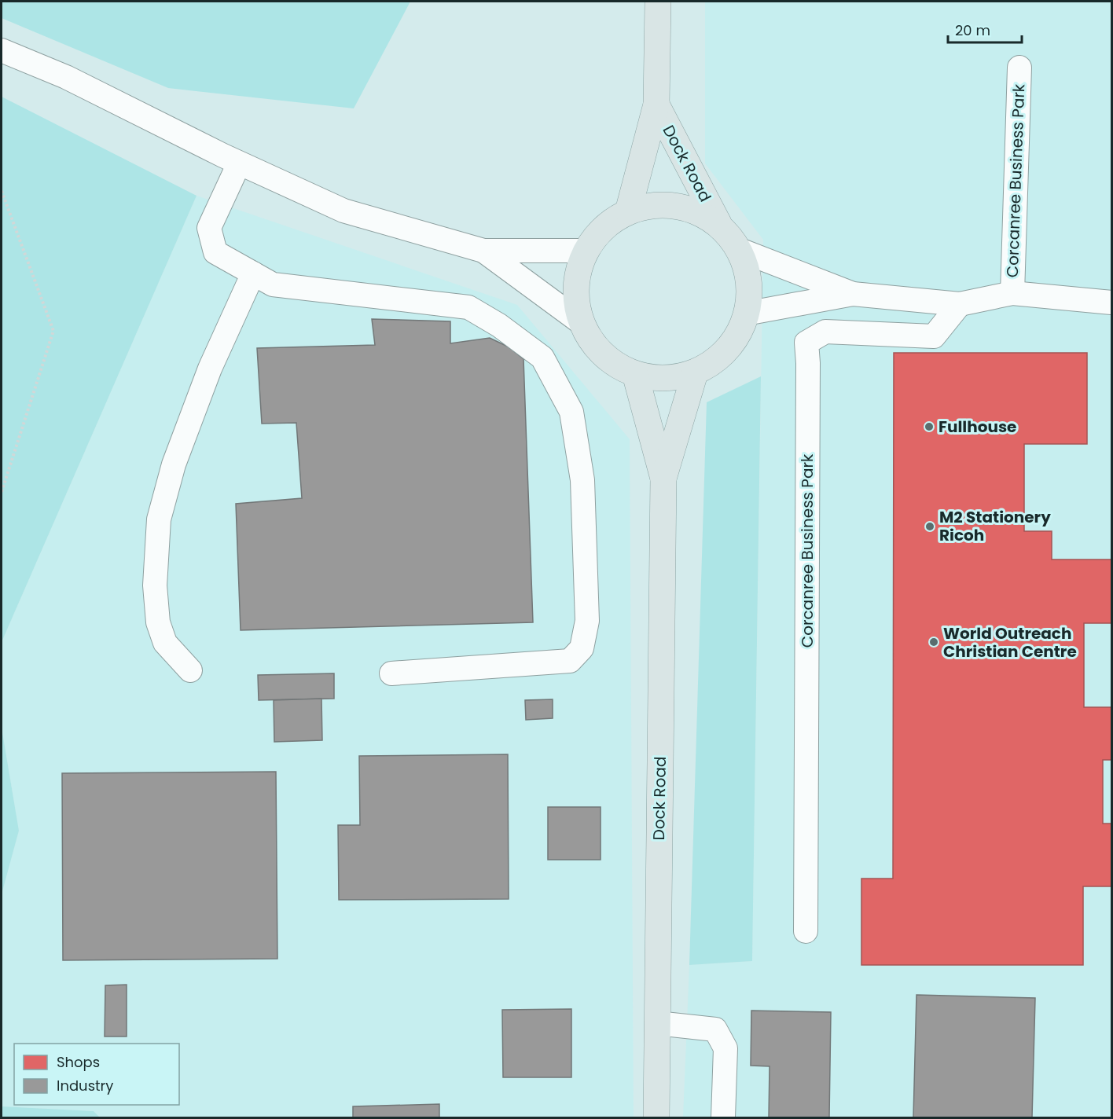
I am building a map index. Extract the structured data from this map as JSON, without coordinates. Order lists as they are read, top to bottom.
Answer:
{
  "streets": {
    "main road": ["Dock Road"],
    "street": ["Corcanree Business Park"]
  },
  "places": ["Fullhouse", "M2 Stationery Ricoh", "World Outreach Christian Centre"],
  "legend": ["Shops", "Industry"],
  "scale_bar": "20 m"
}
